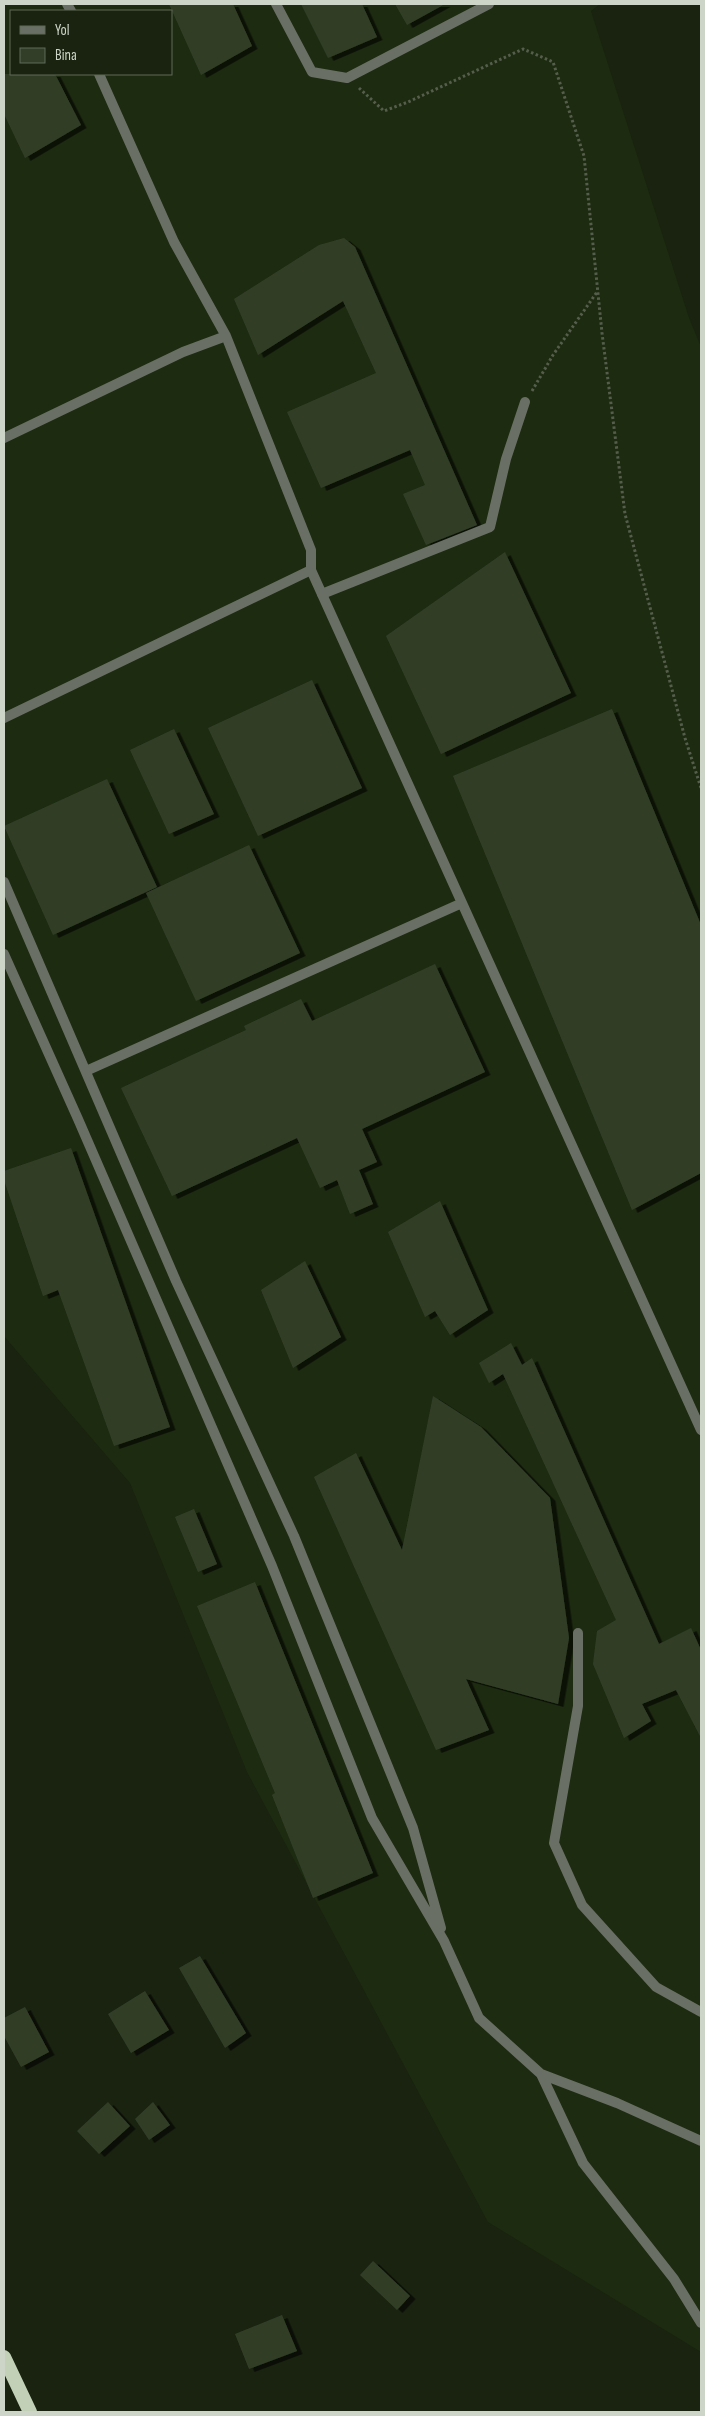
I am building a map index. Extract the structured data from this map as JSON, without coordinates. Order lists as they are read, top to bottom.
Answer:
{
  "legend": ["Yol", "Bina"]
}
